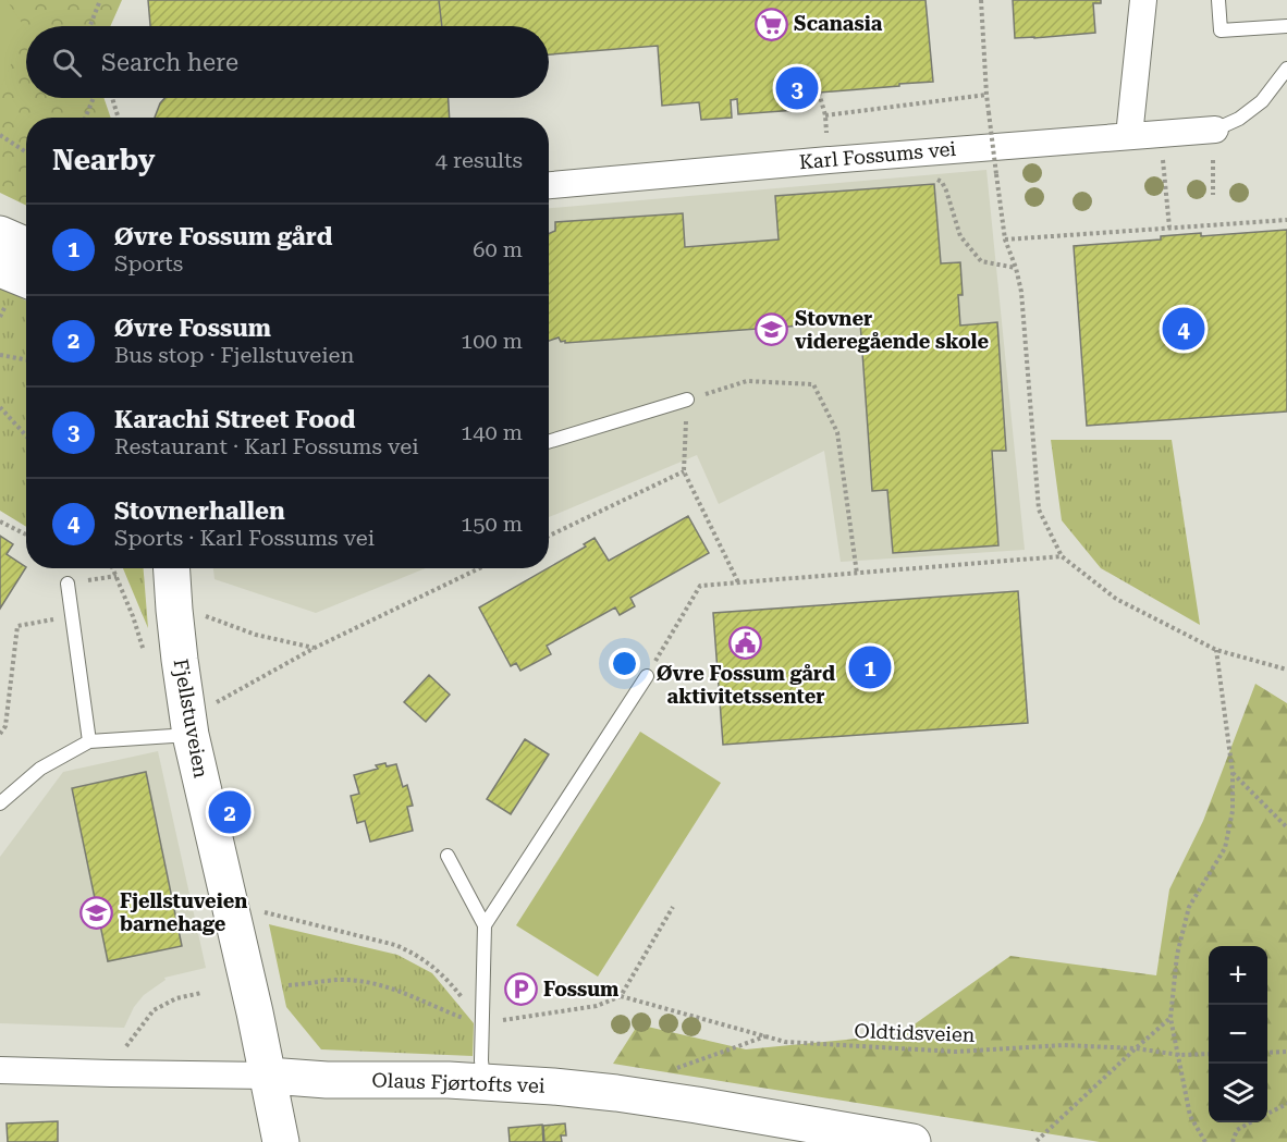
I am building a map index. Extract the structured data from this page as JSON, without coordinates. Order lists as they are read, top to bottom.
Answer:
{
  "streets": {
    "street": ["Karl Fossums vei", "Fjellstuveien", "Olaus Fjørtofts vei"],
    "path": ["Oldtidsveien"]
  },
  "crossings": [
    ["Fjellstuveien", "Olaus Fjørtofts vei"]
  ],
  "places": {
    "supermarket": ["Scanasia"],
    "school or university": ["Stovner videregående skole", "Fjellstuveien barnehage"],
    "public building": ["Øvre Fossum gård aktivitetssenter"],
    "parking": ["Fossum"]
  },
  "page": {
    "search": "Search here",
    "pins": [
      "3",
      "4",
      "1",
      "2"
    ],
    "heading": ["Nearby", "4 results"],
    "list": [
      {
        "mark": "1",
        "name": "Øvre Fossum gård",
        "note": "Sports",
        "value": "60 m"
      },
      {
        "mark": "2",
        "name": "Øvre Fossum",
        "note": "Bus stop · Fjellstuveien",
        "value": "100 m"
      },
      {
        "mark": "3",
        "name": "Karachi Street Food",
        "note": "Restaurant · Karl Fossums vei",
        "value": "140 m"
      },
      {
        "mark": "4",
        "name": "Stovnerhallen",
        "note": "Sports · Karl Fossums vei",
        "value": "150 m"
      }
    ],
    "map_buttons": ["+", "−"]
  }
}
